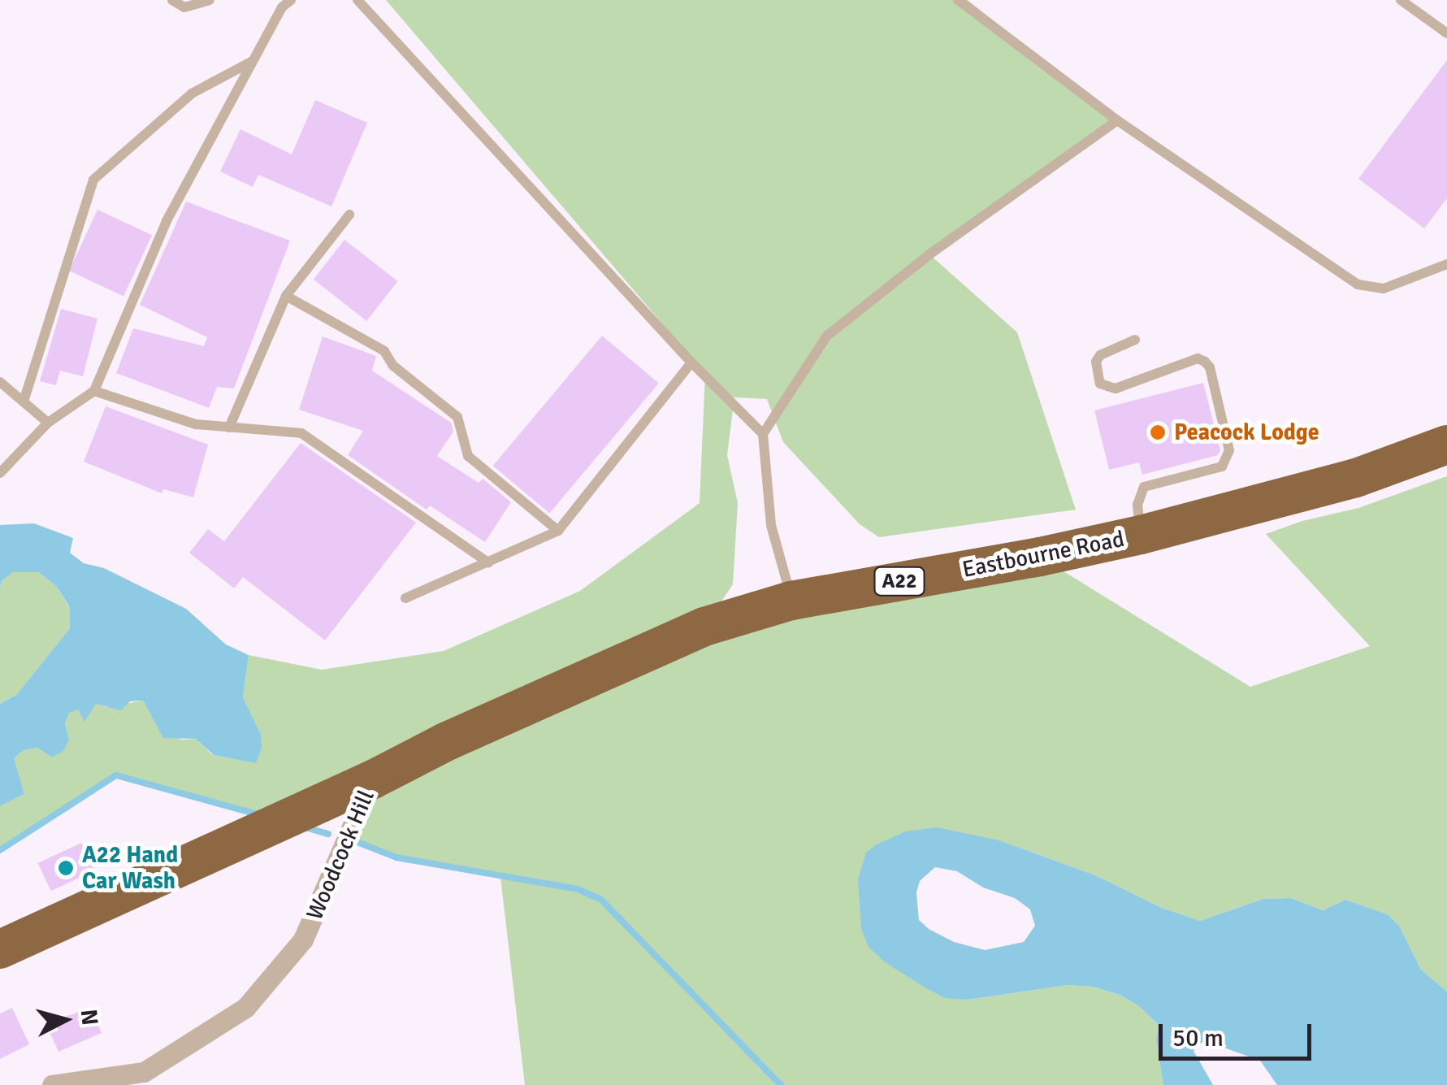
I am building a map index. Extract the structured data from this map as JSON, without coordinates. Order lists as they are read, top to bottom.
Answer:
{
  "streets": {
    "highway": ["Eastbourne Road", "A22", "Woodcock Hill"]
  },
  "crossings": [
    ["Eastbourne Road", "Woodcock Hill"]
  ],
  "places": ["Peacock Lodge", "A22 Hand Car Wash"],
  "scale_bar": "50 m",
  "north": "right"
}
